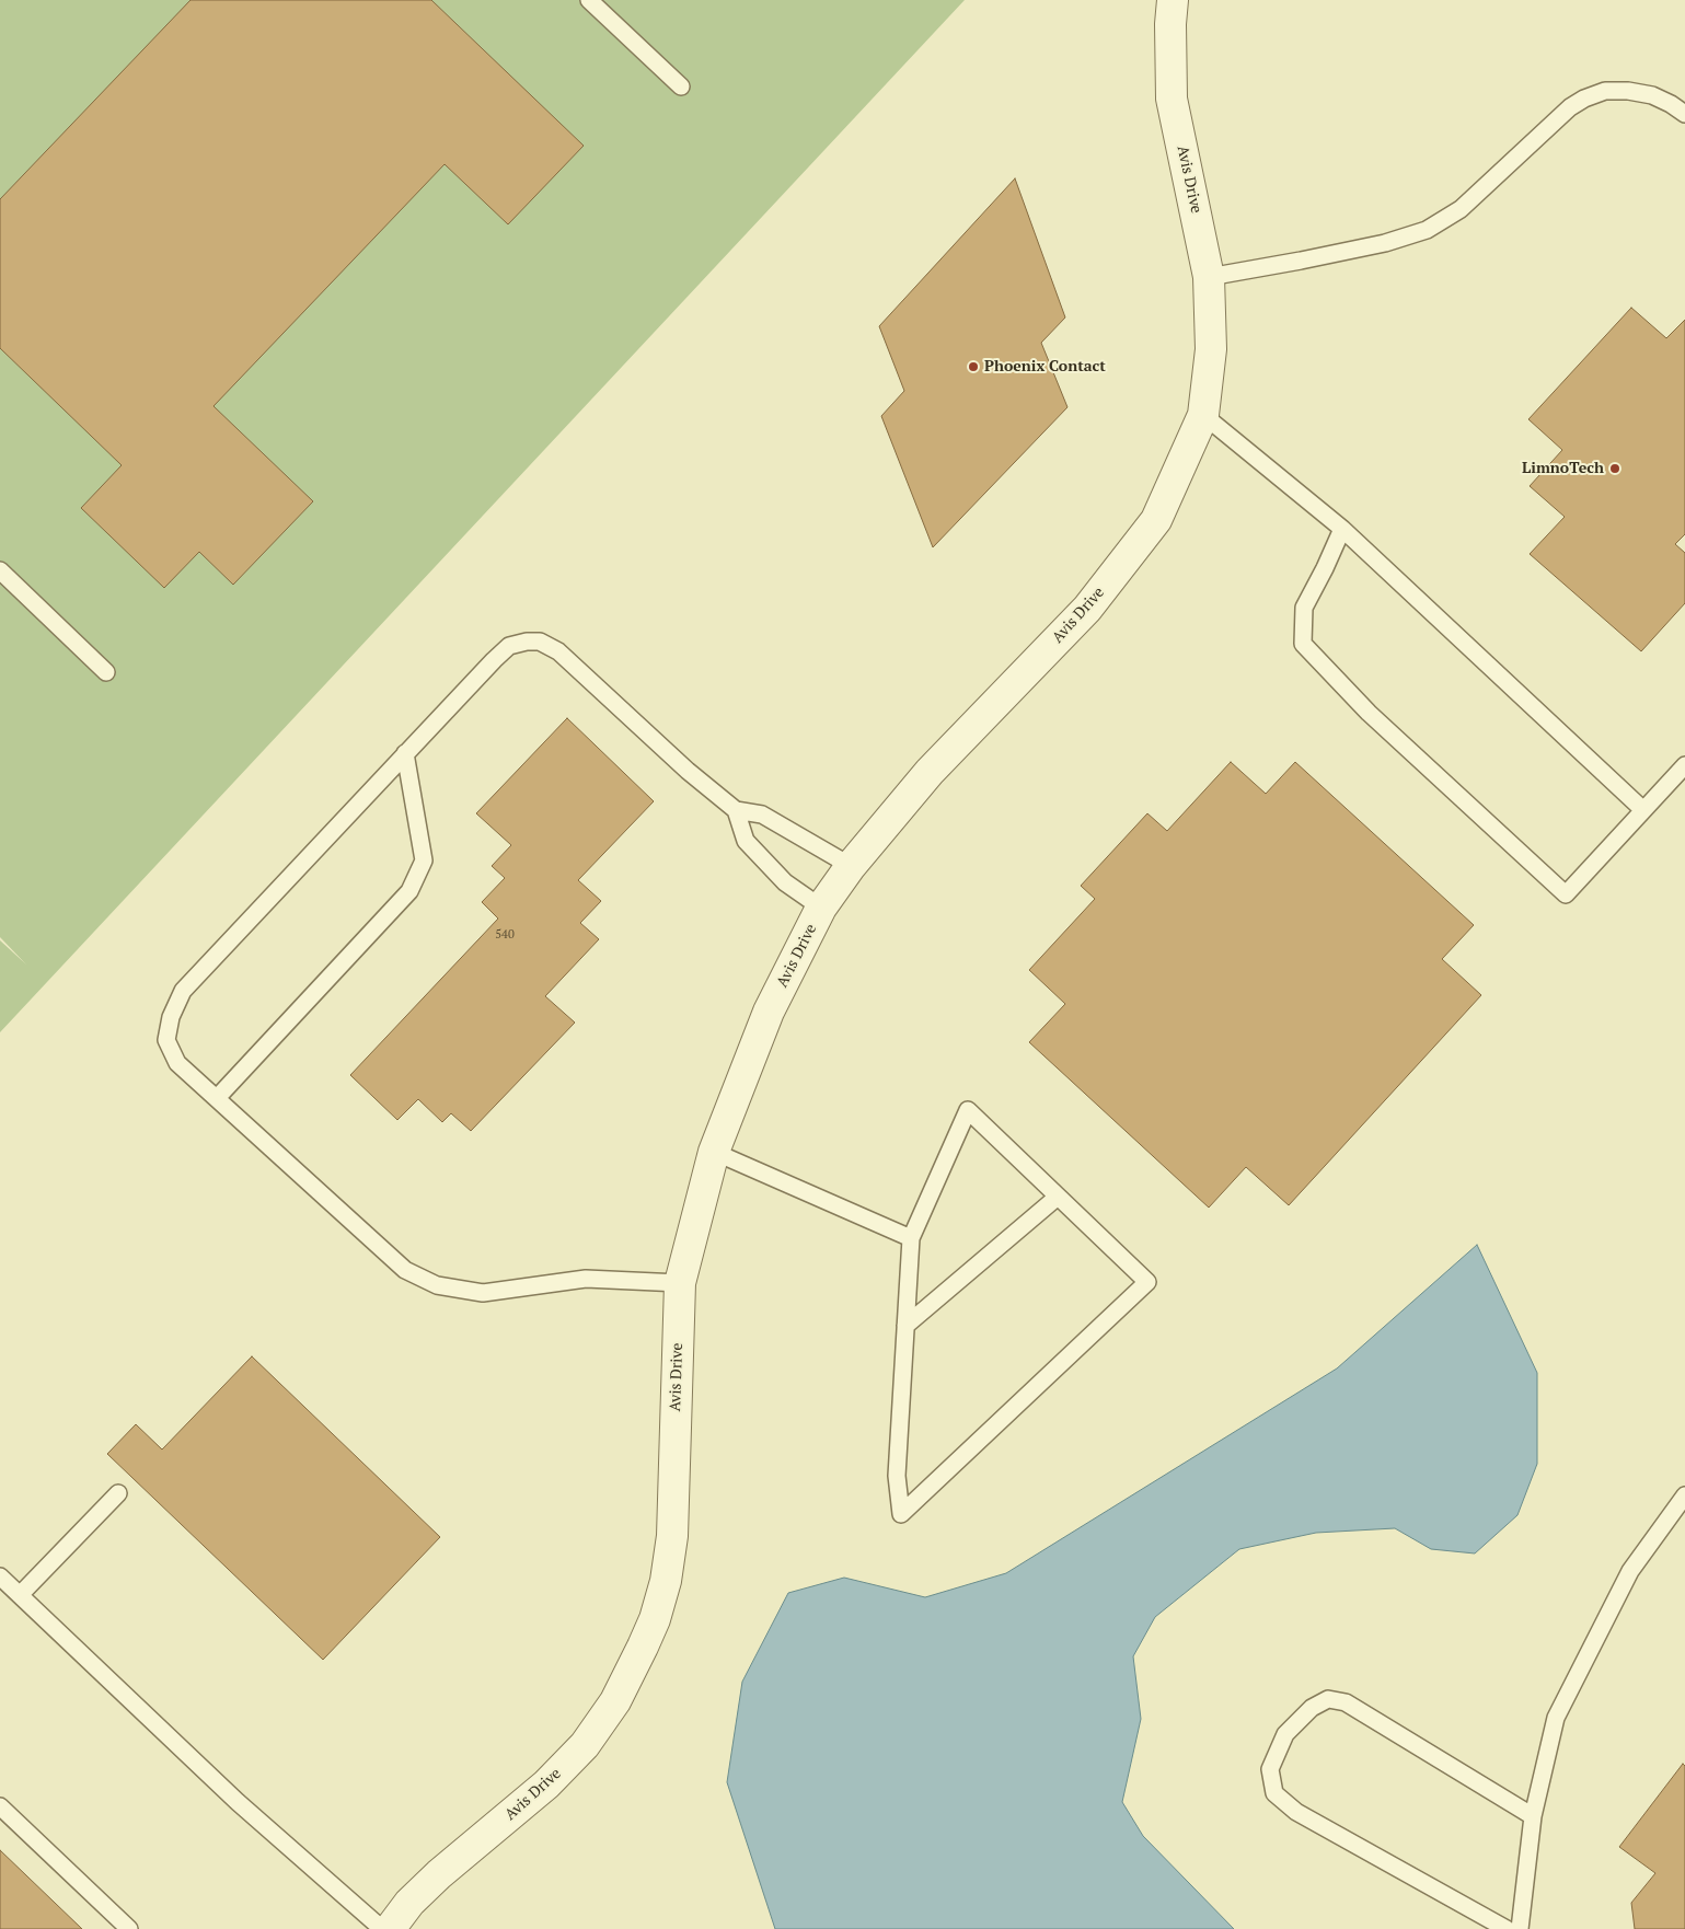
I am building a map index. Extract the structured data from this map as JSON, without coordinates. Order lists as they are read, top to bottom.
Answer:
{
  "streets": {
    "street": ["Avis Drive"]
  },
  "places": ["Phoenix Contact", "LimnoTech"],
  "house_numbers": ["540"]
}
